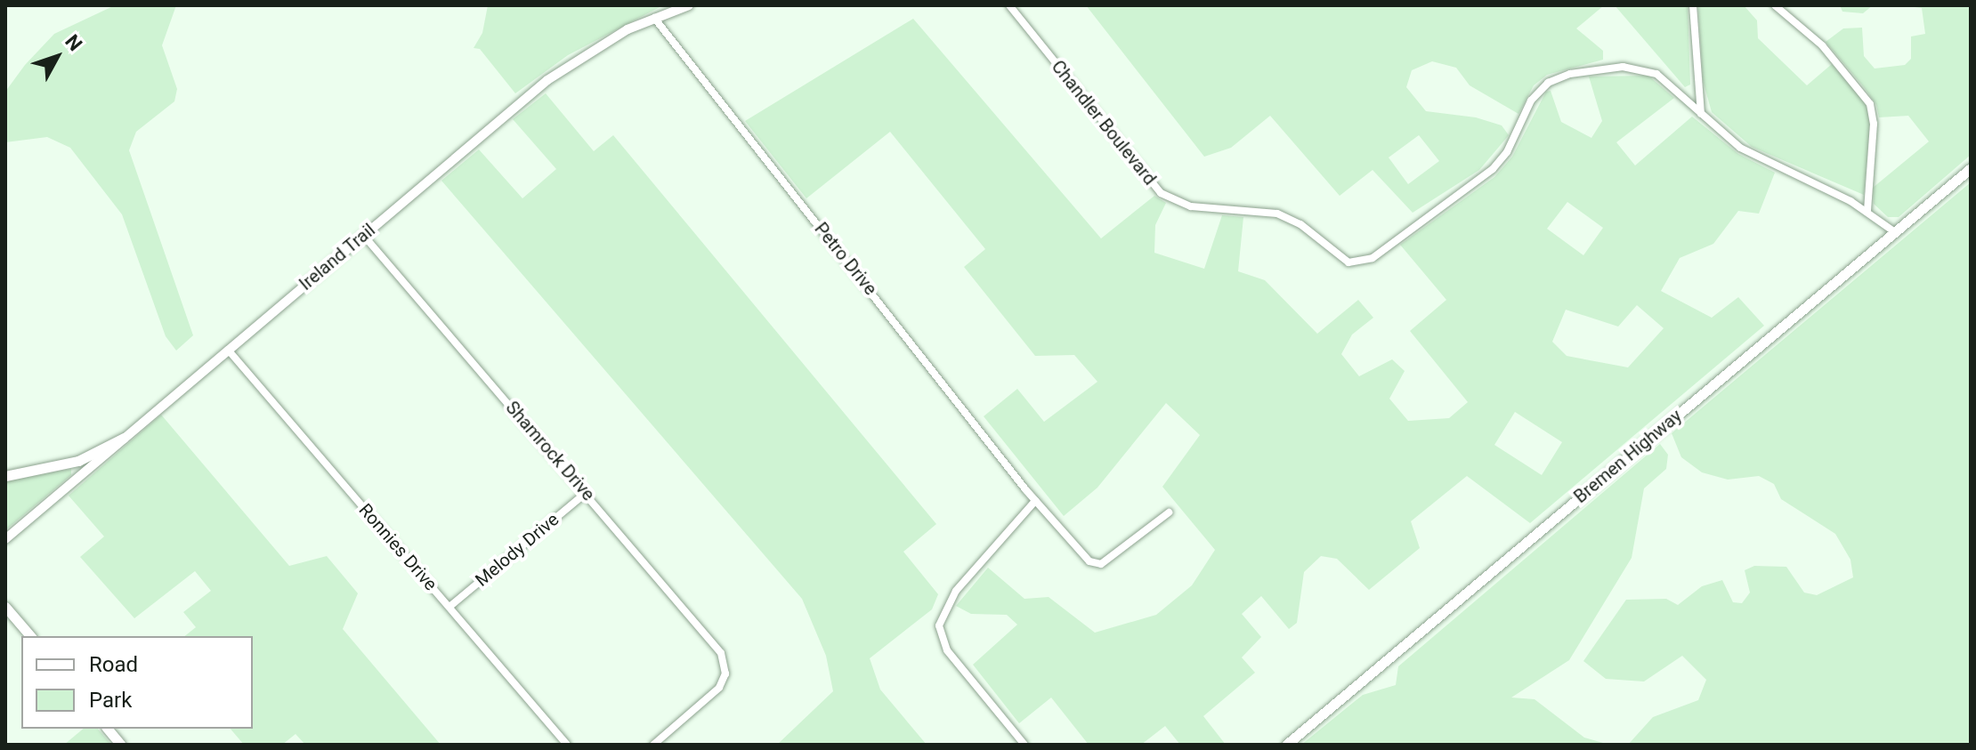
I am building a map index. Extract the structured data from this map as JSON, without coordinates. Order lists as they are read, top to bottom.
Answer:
{
  "streets": {
    "main road": ["Bremen Highway"],
    "street": [
      "Chandler Boulevard",
      "Ireland Trail",
      "Petro Drive",
      "Shamrock Drive",
      "Ronnies Drive",
      "Melody Drive"
    ]
  },
  "crossings": [
    ["Chandler Boulevard", "Bremen Highway"],
    ["Ireland Trail", "Petro Drive"],
    ["Ireland Trail", "Shamrock Drive"],
    ["Ireland Trail", "Ronnies Drive"],
    ["Shamrock Drive", "Melody Drive"],
    ["Ronnies Drive", "Melody Drive"]
  ],
  "legend": ["Road", "Park"],
  "north": "top right"
}
